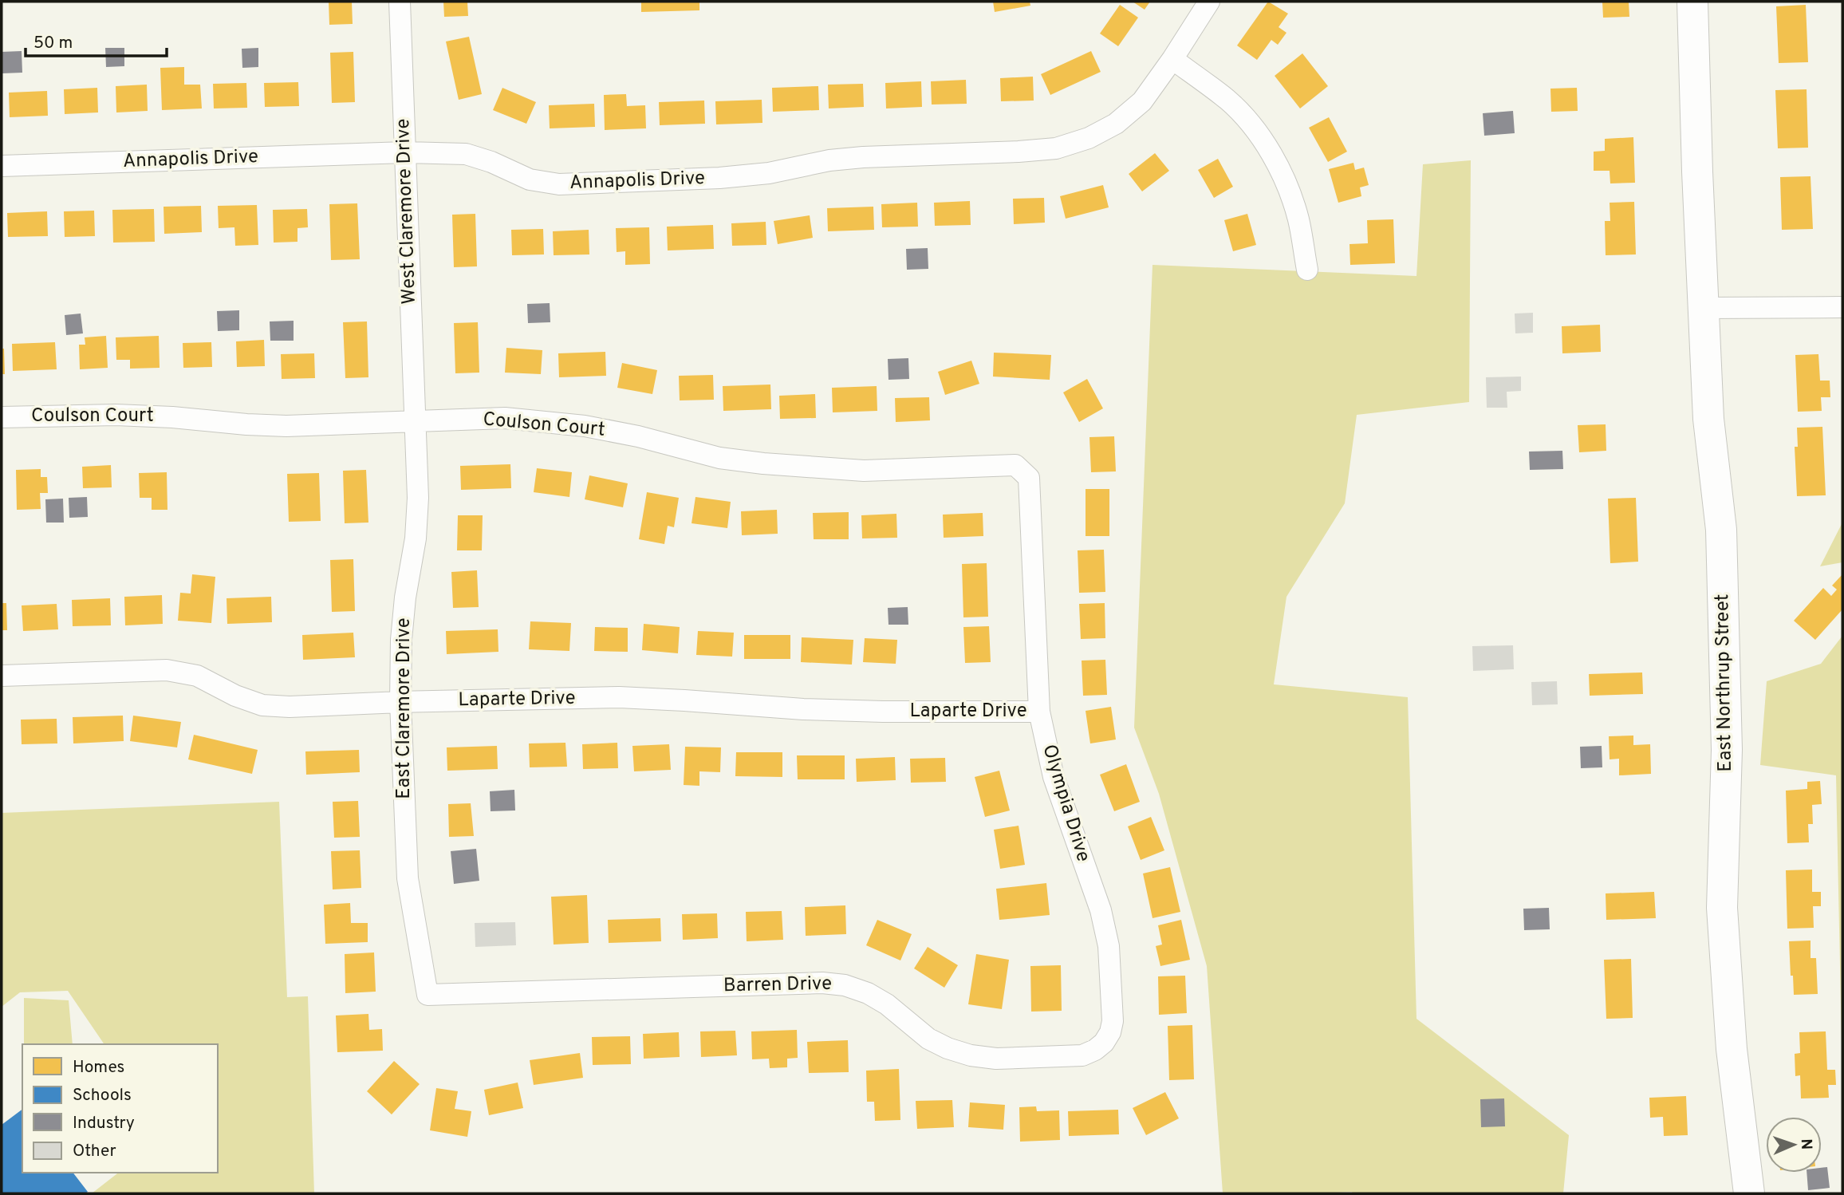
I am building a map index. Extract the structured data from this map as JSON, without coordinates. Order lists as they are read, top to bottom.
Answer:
{
  "streets": {
    "street": [
      "Annapolis Drive",
      "West Claremore Drive",
      "Coulson Court",
      "East Northrup Street",
      "Laparte Drive",
      "East Claremore Drive",
      "Olympia Drive",
      "Barren Drive"
    ]
  },
  "crossings": [
    ["Annapolis Drive", "West Claremore Drive"],
    ["West Claremore Drive", "Coulson Court"],
    ["West Claremore Drive", "East Claremore Drive"],
    ["Coulson Court", "East Claremore Drive"],
    ["Coulson Court", "Olympia Drive"],
    ["Laparte Drive", "East Claremore Drive"],
    ["Laparte Drive", "Olympia Drive"],
    ["East Claremore Drive", "Barren Drive"],
    ["Olympia Drive", "Barren Drive"]
  ],
  "legend": [
    "Homes",
    "Schools",
    "Industry",
    "Other"
  ],
  "scale_bar": "50 m",
  "north": "right"
}
